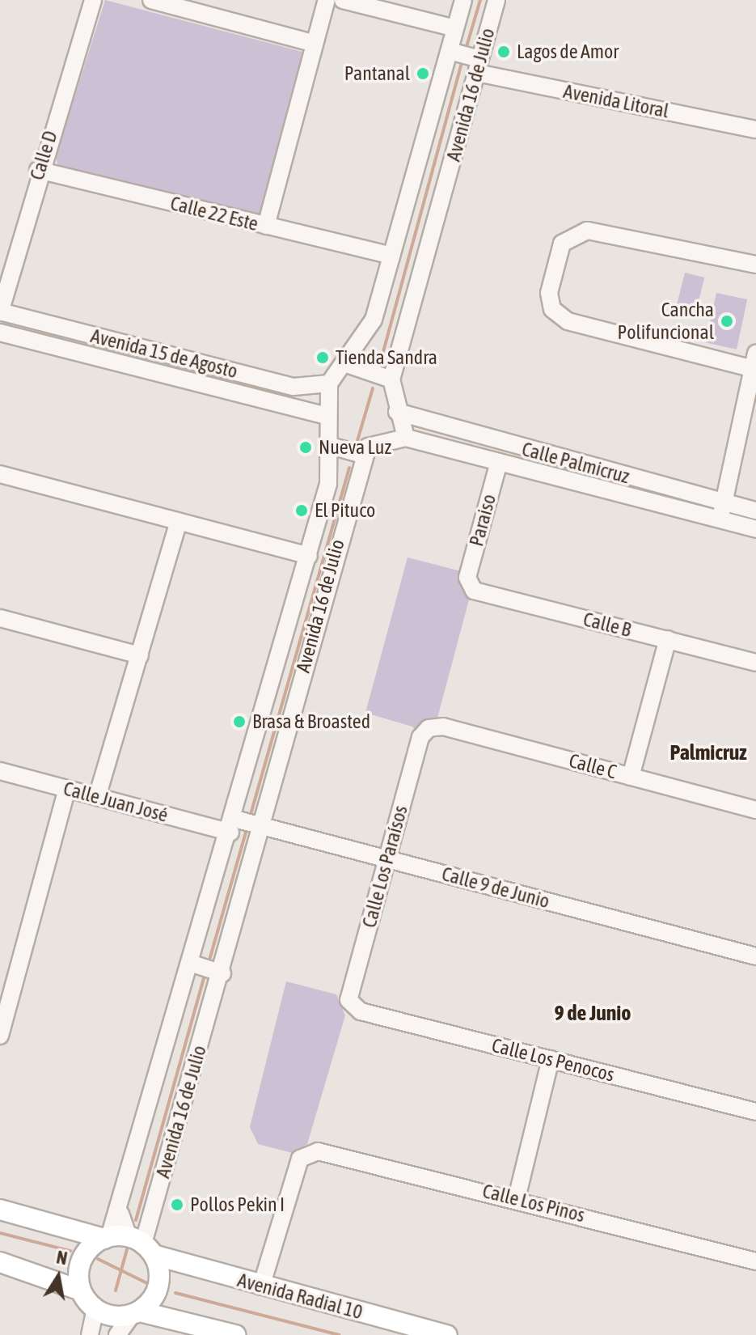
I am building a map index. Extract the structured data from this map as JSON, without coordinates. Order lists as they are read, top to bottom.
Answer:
{
  "streets": {
    "main road": ["Avenida Radial 10"],
    "street": [
      "Avenida 16 de Julio",
      "Avenida Litoral",
      "Calle D",
      "Calle 22 Este",
      "Avenida 15 de Agosto",
      "Calle Palmicruz",
      "Paraiso",
      "Calle B",
      "Calle C",
      "Calle Juan José",
      "Calle Los Paraísos",
      "Calle 9 de Junio",
      "Calle Los Penocos",
      "Calle Los Pinos"
    ]
  },
  "crossings": [
    ["Avenida 16 de Julio", "Avenida Litoral"],
    ["Avenida 16 de Julio", "Calle 22 Este"],
    ["Avenida 16 de Julio", "Avenida 15 de Agosto"],
    ["Avenida 16 de Julio", "Calle Palmicruz"],
    ["Avenida 16 de Julio", "Calle Juan José"],
    ["Avenida 16 de Julio", "Calle 9 de Junio"],
    ["Avenida 16 de Julio", "Avenida Radial 10"],
    ["Calle D", "Calle 22 Este"],
    ["Calle D", "Avenida 15 de Agosto"],
    ["Calle Palmicruz", "Paraiso"],
    ["Paraiso", "Calle B"],
    ["Calle C", "Calle Los Paraísos"],
    ["Calle Juan José", "Calle 9 de Junio"],
    ["Calle Los Paraísos", "Calle 9 de Junio"],
    ["Calle Los Paraísos", "Calle Los Penocos"],
    ["Calle Los Pinos", "Avenida Radial 10"]
  ],
  "districts": ["Palmicruz", "9 de Junio"],
  "places": [
    "Lagos de Amor",
    "Pantanal",
    "Cancha Polifuncional",
    "Tienda Sandra",
    "Nueva Luz",
    "El Pituco",
    "Brasa & Broasted",
    "Pollos Pekin I"
  ],
  "north": "top"
}
